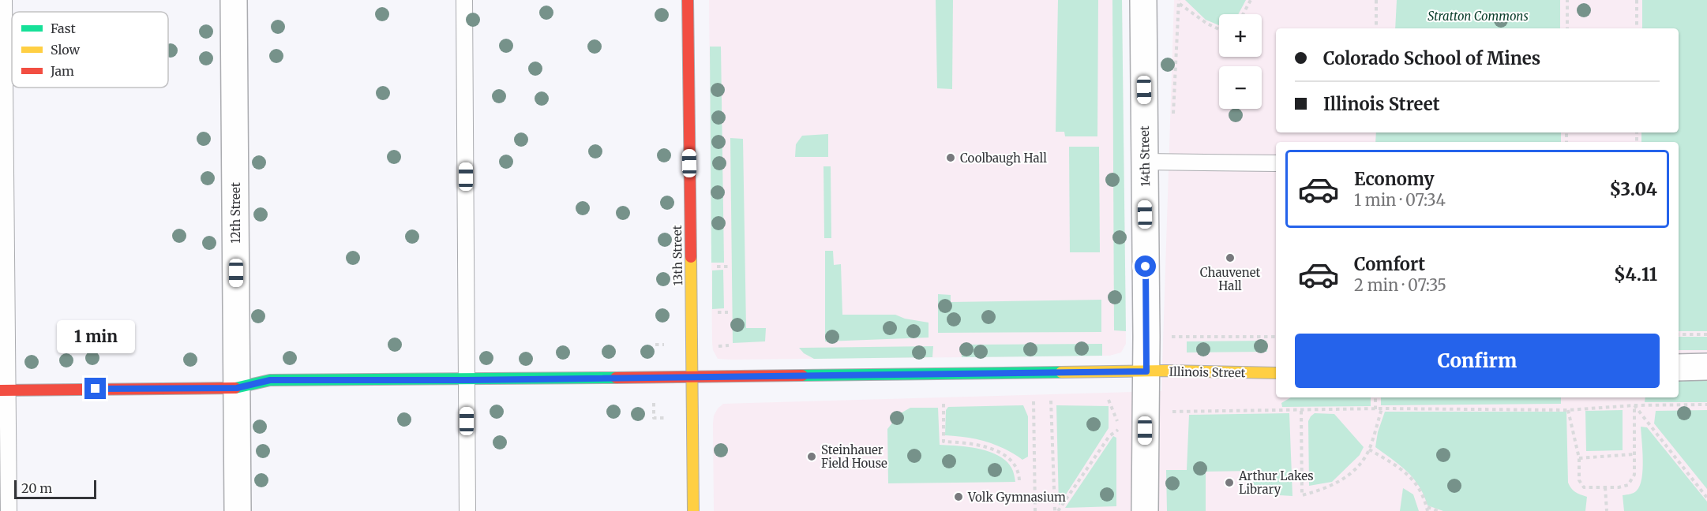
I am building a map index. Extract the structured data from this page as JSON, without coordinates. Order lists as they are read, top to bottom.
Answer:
{
  "streets": {
    "street": [
      "14th Street",
      "12th Street",
      "13th Street",
      "Illinois Street"
    ]
  },
  "crossings": [
    ["14th Street", "Illinois Street"],
    ["12th Street", "Illinois Street"],
    ["13th Street", "Illinois Street"]
  ],
  "parks": ["Stratton Commons"],
  "places": [
    "Coolbaugh Hall",
    "Chauvenet Hall",
    "Steinhauer Field House",
    "Arthur Lakes Library",
    "Volk Gymnasium"
  ],
  "legend": ["Fast", "Slow", "Jam"],
  "scale_bar": "20 m",
  "page": {
    "map_buttons": ["+", "−"],
    "banner": ["Colorado School of Mines", "Illinois Street"],
    "list": [
      {
        "name": "Economy",
        "note": "1 min · 07:34",
        "value": "$3.04"
      },
      {
        "name": "Comfort",
        "note": "2 min · 07:35",
        "value": "$4.11"
      }
    ],
    "bubble": "1 min",
    "buttons": "Confirm",
    "scale": "20 m"
  }
}
